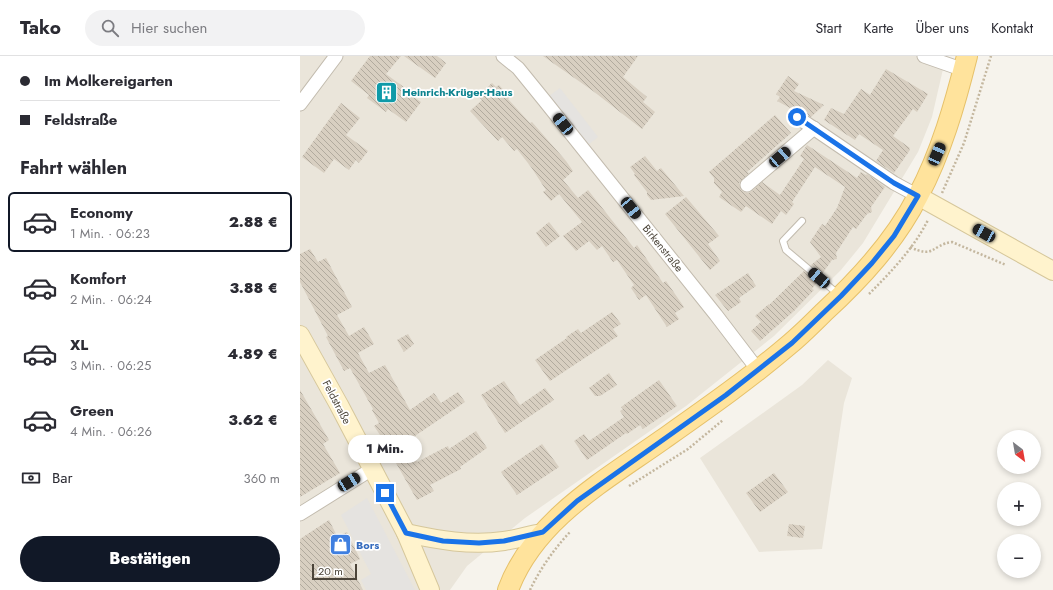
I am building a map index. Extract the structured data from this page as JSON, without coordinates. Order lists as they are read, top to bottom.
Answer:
{
  "streets": {
    "street": ["Birkenstraße", "Feldstraße"]
  },
  "places": {
    "building": ["Heinrich-Krüger-Haus"],
    "shop": ["Bors"]
  },
  "scale_bar": "20 m",
  "north": "bottom right",
  "page": {
    "header": "Tako",
    "search": "Hier suchen",
    "nav": [
      "Start",
      "Karte",
      "Über uns",
      "Kontakt"
    ],
    "banner": ["Im Molkereigarten", "Feldstraße"],
    "heading": "Fahrt wählen",
    "list": [
      {
        "name": "Economy",
        "note": "1 Min. · 06:23",
        "value": "2.88 €"
      },
      {
        "name": "Komfort",
        "note": "2 Min. · 06:24",
        "value": "3.88 €"
      },
      {
        "name": "XL",
        "note": "3 Min. · 06:25",
        "value": "4.89 €"
      },
      {
        "name": "Green",
        "note": "4 Min. · 06:26",
        "value": "3.62 €"
      }
    ],
    "map_buttons": ["+", "−"],
    "bubble": "1 Min.",
    "pay": ["Bar", "360 m"],
    "buttons": "Bestätigen",
    "scale": "20 m"
  }
}
